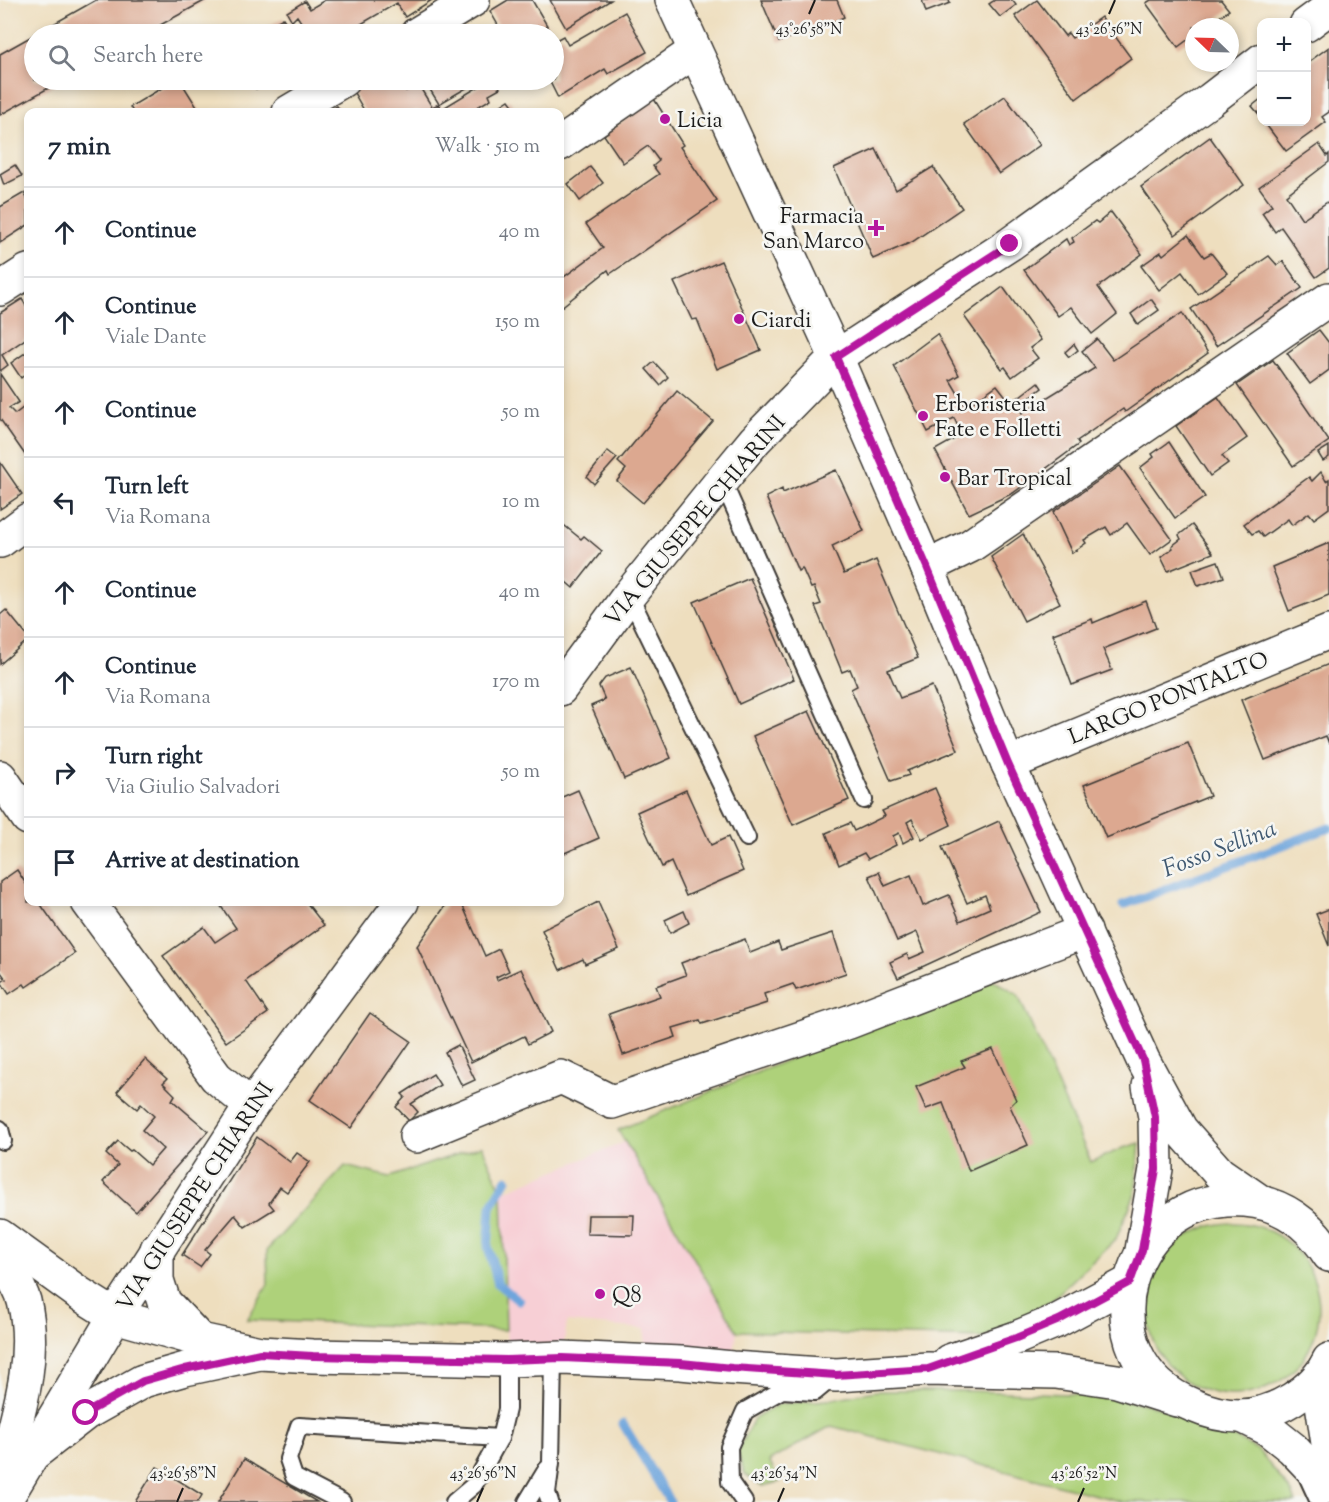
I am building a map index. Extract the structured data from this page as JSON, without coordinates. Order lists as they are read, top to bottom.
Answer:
{
  "streets": {
    "street": ["VIA GIUSEPPE CHIARINI", "LARGO PONTALTO"]
  },
  "water": ["Fosso Sellina"],
  "places": {
    "other": [
      "Licia",
      "Ciardi",
      "Erboristeria Fate e Folletti",
      "Bar Tropical",
      "Q8"
    ],
    "health": ["Farmacia San Marco"]
  },
  "north": "top left",
  "page": {
    "map_buttons": ["+", "−"],
    "search": "Search here",
    "heading": ["7 min", "Walk · 510 m"],
    "list": [
      ["Continue", "40 m"],
      ["Continue", "Viale Dante", "150 m"],
      ["Continue", "50 m"],
      ["Turn left", "Via Romana", "10 m"],
      ["Continue", "40 m"],
      ["Continue", "Via Romana", "170 m"],
      ["Turn right", "Via Giulio Salvadori", "50 m"],
      "Arrive at destination"
    ]
  },
  "coordinates": [
    "43°26'58\"N",
    "43°26'56\"N",
    "43°26'54\"N",
    "43°26'52\"N"
  ]
}
